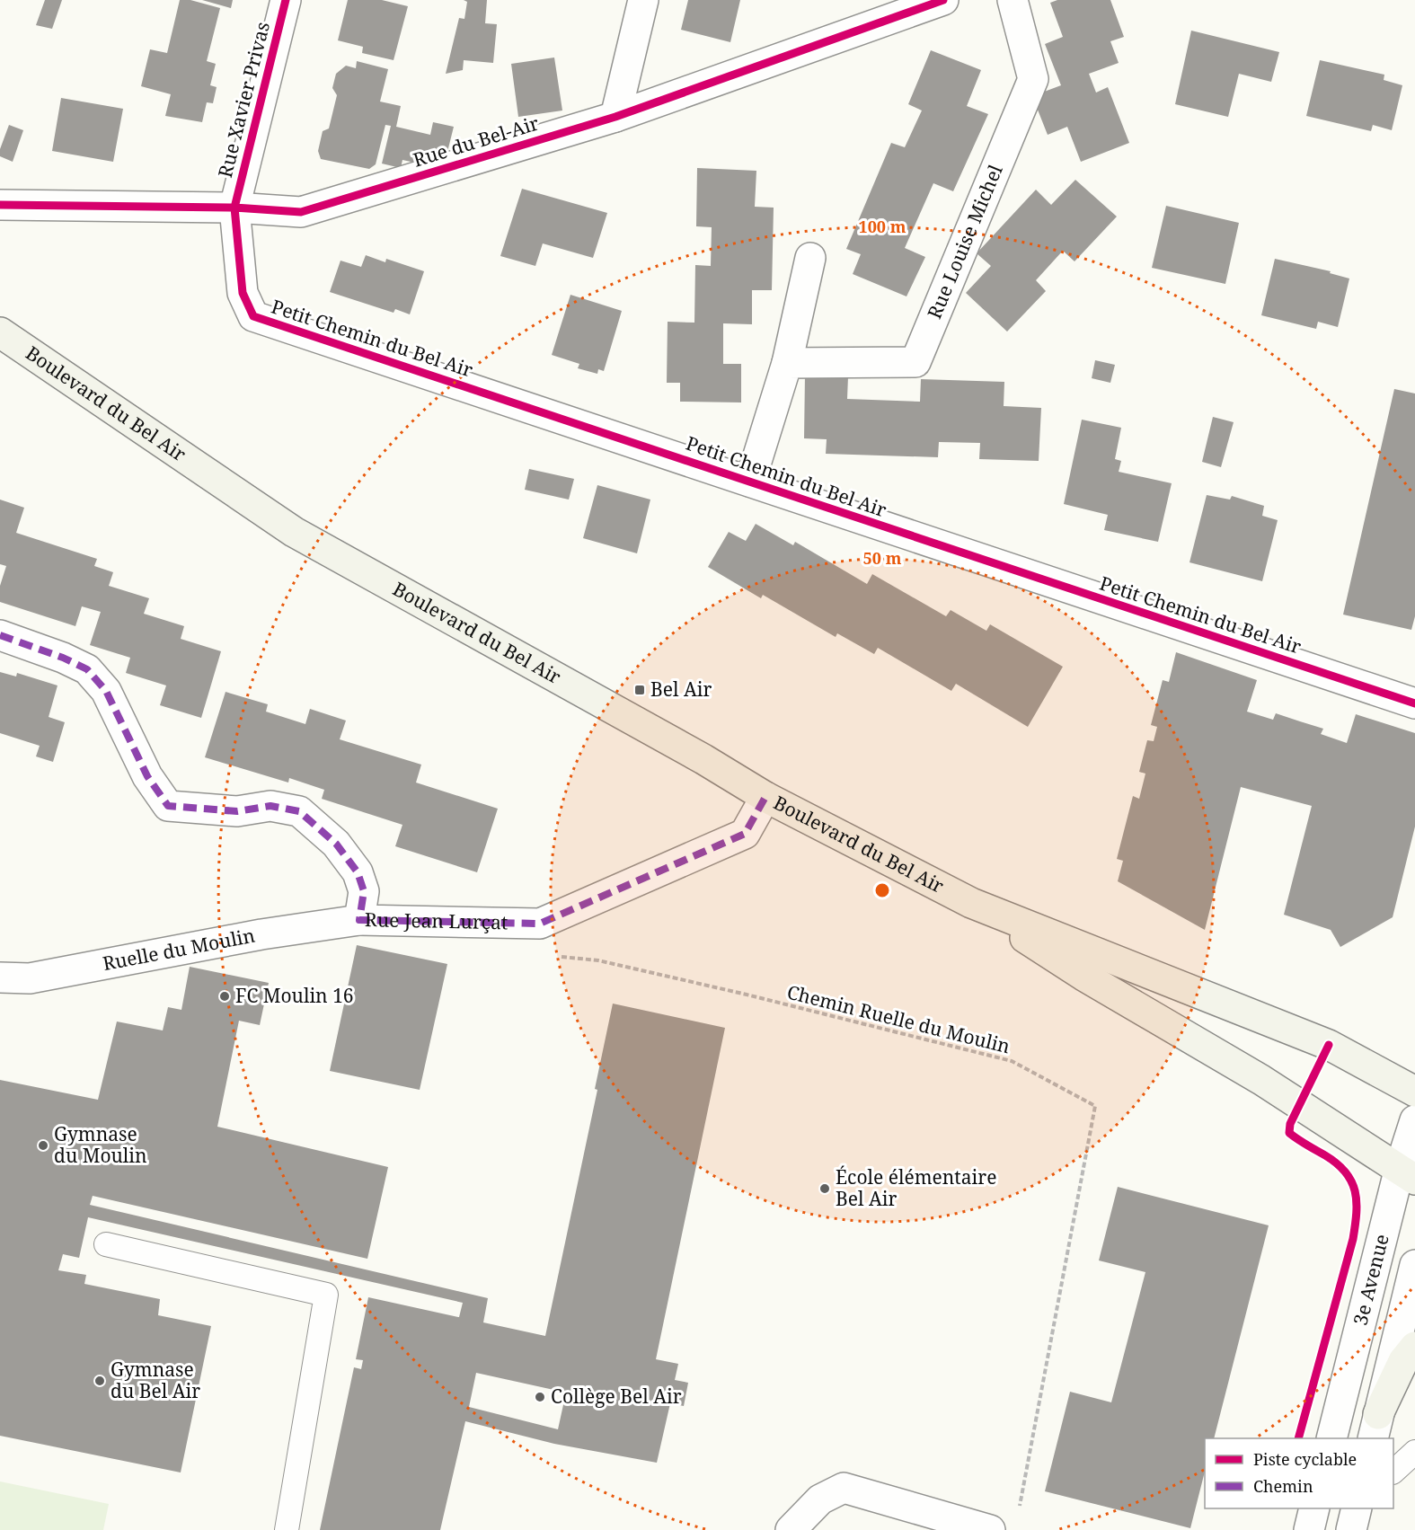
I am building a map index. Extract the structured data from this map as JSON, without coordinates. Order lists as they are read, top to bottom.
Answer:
{
  "streets": {
    "main road": ["Boulevard du Bel Air"],
    "street": [
      "Rue Xavier Privas",
      "Rue du Bel-Air",
      "Rue Louise Michel",
      "Petit Chemin du Bel Air",
      "Rue Jean Lurçat",
      "Ruelle du Moulin",
      "3e Avenue"
    ],
    "path": ["Chemin Ruelle du Moulin"]
  },
  "crossings": [
    ["Rue Xavier Privas", "Rue du Bel-Air"],
    ["Rue Xavier Privas", "Petit Chemin du Bel Air"],
    ["Rue du Bel-Air", "Petit Chemin du Bel Air"],
    ["Boulevard du Bel Air", "Rue Jean Lurçat"],
    ["Boulevard du Bel Air", "3e Avenue"],
    ["Rue Jean Lurçat", "Ruelle du Moulin"]
  ],
  "places": {
    "transit": ["Bel Air"],
    "other": [
      "FC Moulin 16",
      "Gymnase du Moulin",
      "École élémentaire Bel Air",
      "Gymnase du Bel Air",
      "Collège Bel Air"
    ]
  },
  "legend": ["Piste cyclable", "Chemin"],
  "rings": ["100 m", "50 m"]
}
